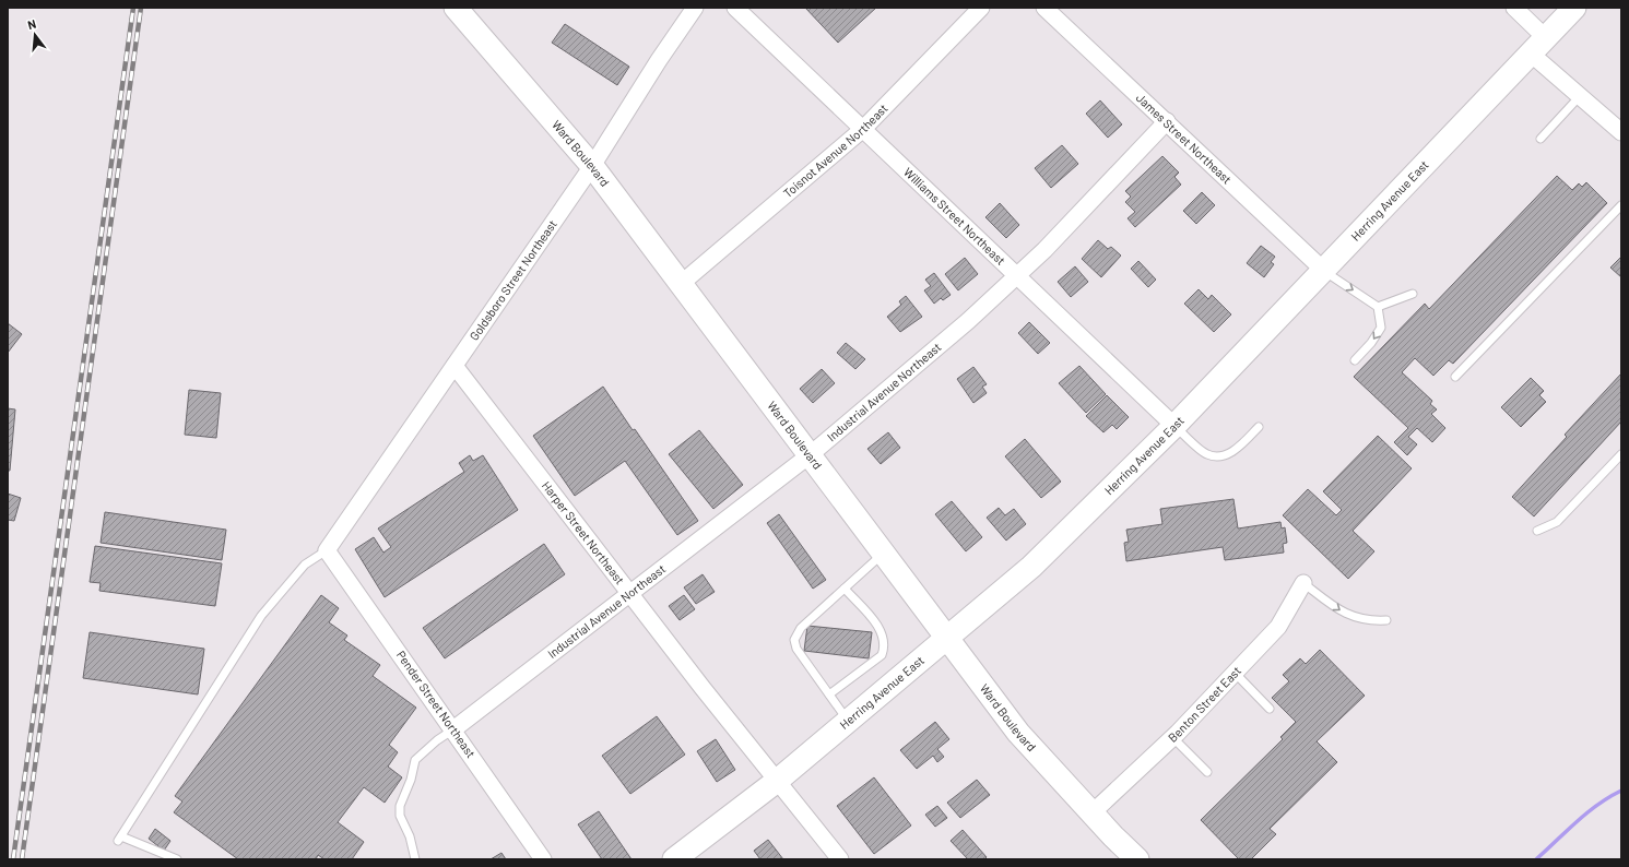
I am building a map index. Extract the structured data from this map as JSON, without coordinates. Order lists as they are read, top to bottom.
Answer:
{
  "streets": {
    "main road": ["Ward Boulevard", "Herring Avenue East"],
    "street": [
      "James Street Northeast",
      "Toisnot Avenue Northeast",
      "Williams Street Northeast",
      "Goldsboro Street Northeast",
      "Industrial Avenue Northeast",
      "Harper Street Northeast",
      "Pender Street Northeast",
      "Benton Street East"
    ]
  },
  "crossings": [
    ["James Street Northeast", "Herring Avenue East"],
    ["James Street Northeast", "Industrial Avenue Northeast"],
    ["Toisnot Avenue Northeast", "Ward Boulevard"],
    ["Toisnot Avenue Northeast", "Williams Street Northeast"],
    ["Ward Boulevard", "Herring Avenue East"],
    ["Ward Boulevard", "Goldsboro Street Northeast"],
    ["Ward Boulevard", "Industrial Avenue Northeast"],
    ["Ward Boulevard", "Benton Street East"],
    ["Herring Avenue East", "Williams Street Northeast"],
    ["Herring Avenue East", "Harper Street Northeast"],
    ["Williams Street Northeast", "Industrial Avenue Northeast"],
    ["Goldsboro Street Northeast", "Harper Street Northeast"],
    ["Goldsboro Street Northeast", "Pender Street Northeast"],
    ["Industrial Avenue Northeast", "Harper Street Northeast"],
    ["Industrial Avenue Northeast", "Pender Street Northeast"]
  ],
  "north": "top"
}
